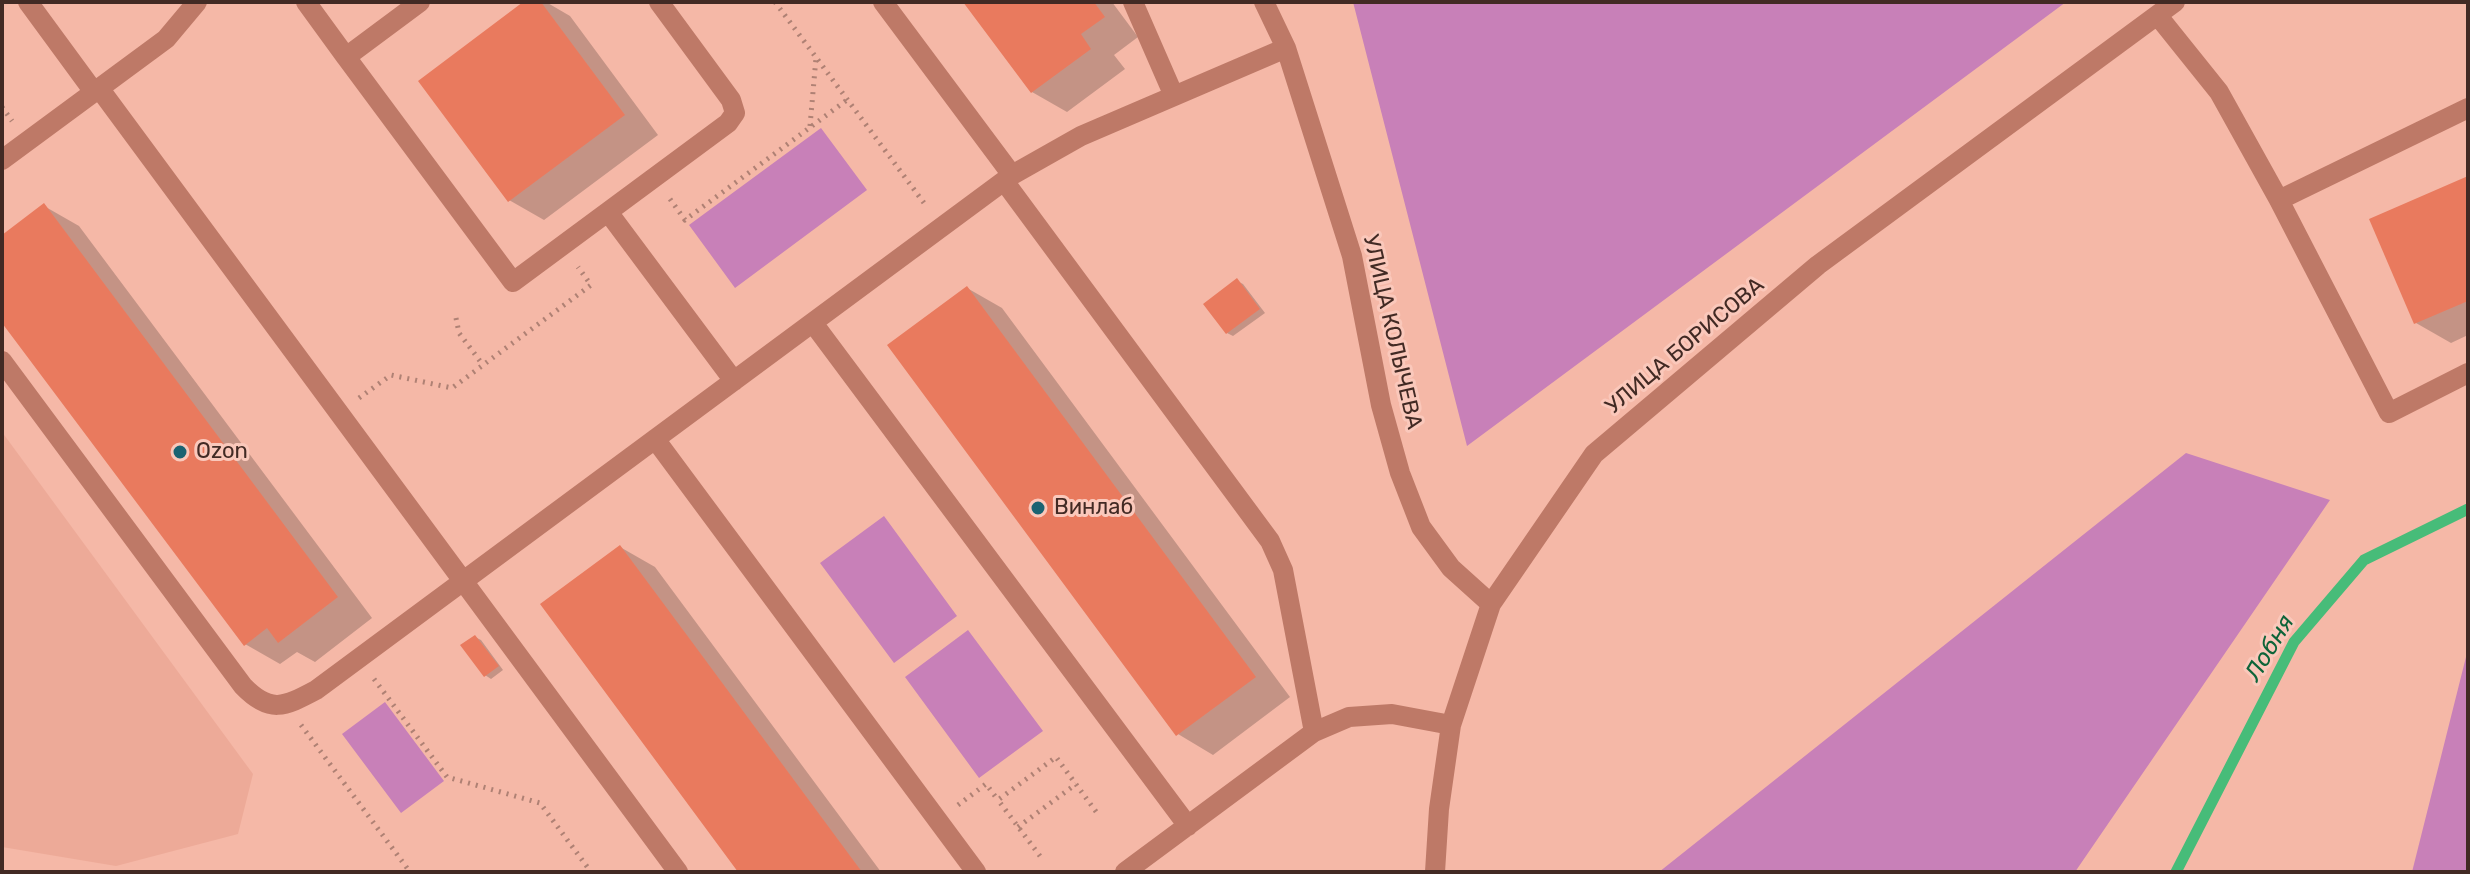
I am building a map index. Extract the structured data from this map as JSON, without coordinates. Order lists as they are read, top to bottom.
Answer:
{
  "streets": {
    "street": ["УЛИЦА КОЛЫЧЕВА", "УЛИЦА БОРИСОВА"]
  },
  "crossings": [
    ["УЛИЦА КОЛЫЧЕВА", "УЛИЦА БОРИСОВА"]
  ],
  "water": ["Лобня"],
  "places": ["Ozon", "Винлаб"]
}
